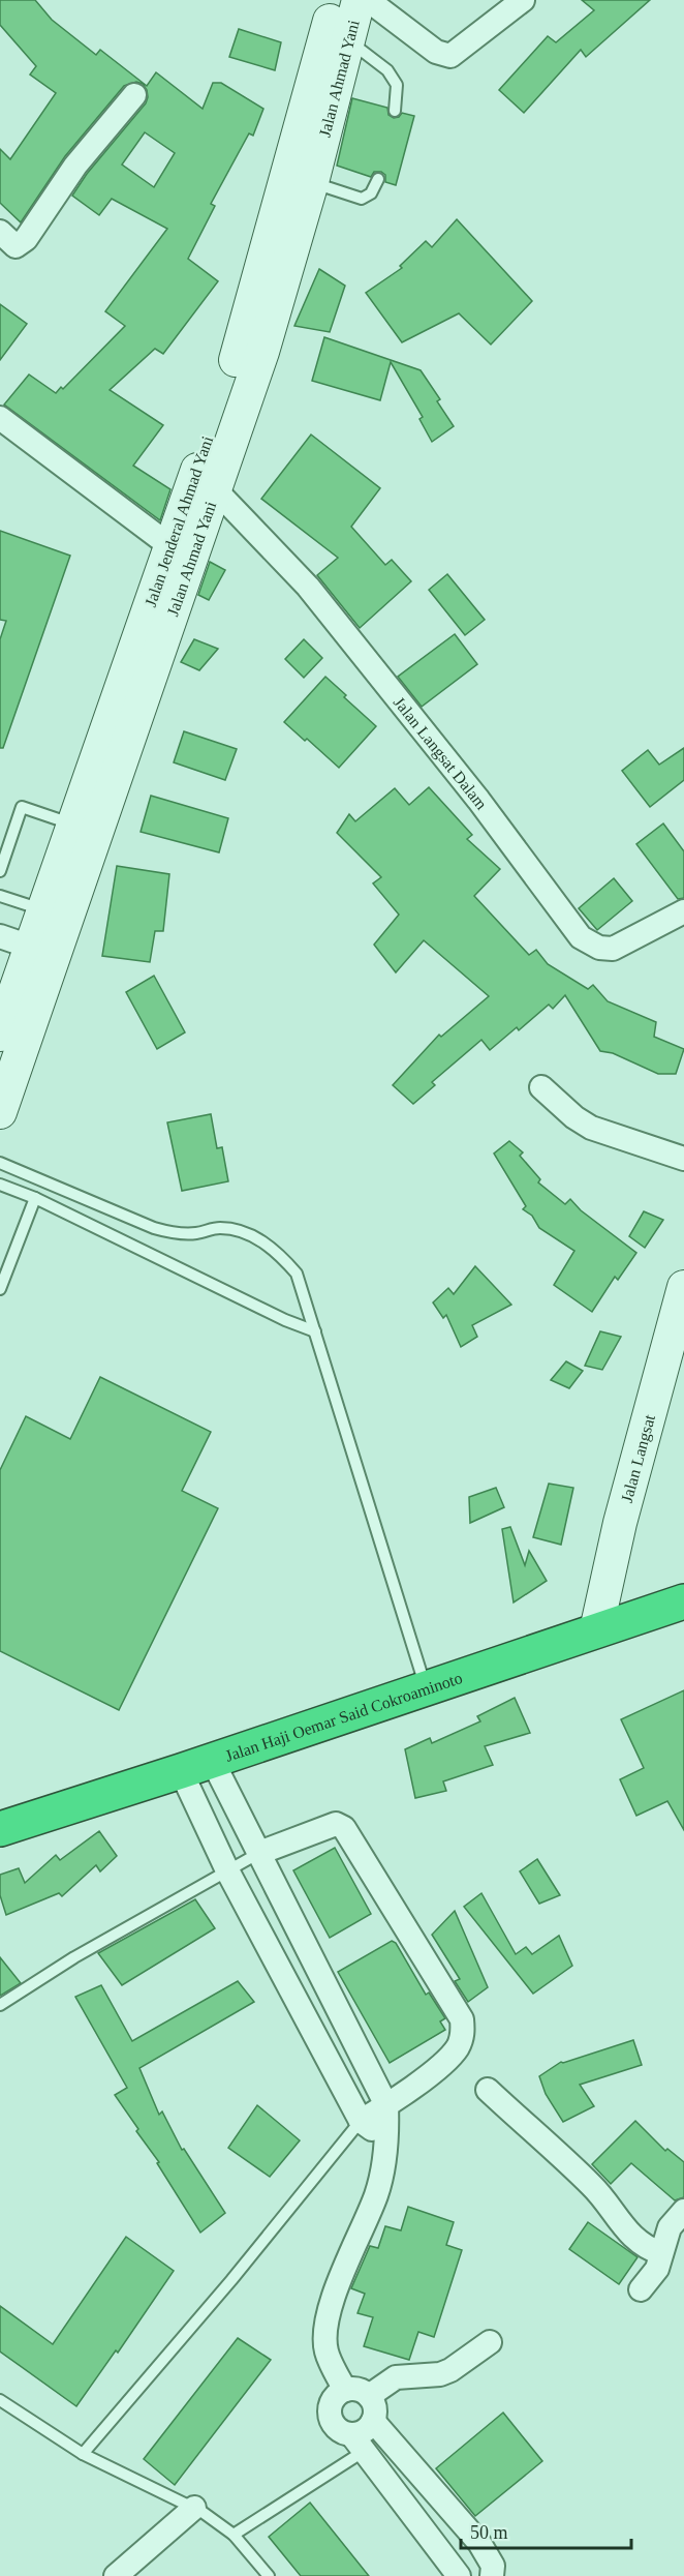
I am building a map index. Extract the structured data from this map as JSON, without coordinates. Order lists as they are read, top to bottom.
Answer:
{
  "streets": {
    "highway": ["Jalan Haji Oemar Said Cokroaminoto"],
    "main road": ["Jalan Ahmad Yani", "Jalan Jenderal Ahmad Yani", "Jalan Langsat"],
    "street": ["Jalan Langsat Dalam"]
  },
  "crossings": [
    ["Jalan Ahmad Yani", "Jalan Langsat Dalam"],
    ["Jalan Langsat", "Jalan Haji Oemar Said Cokroaminoto"]
  ],
  "scale_bar": "50 m"
}
